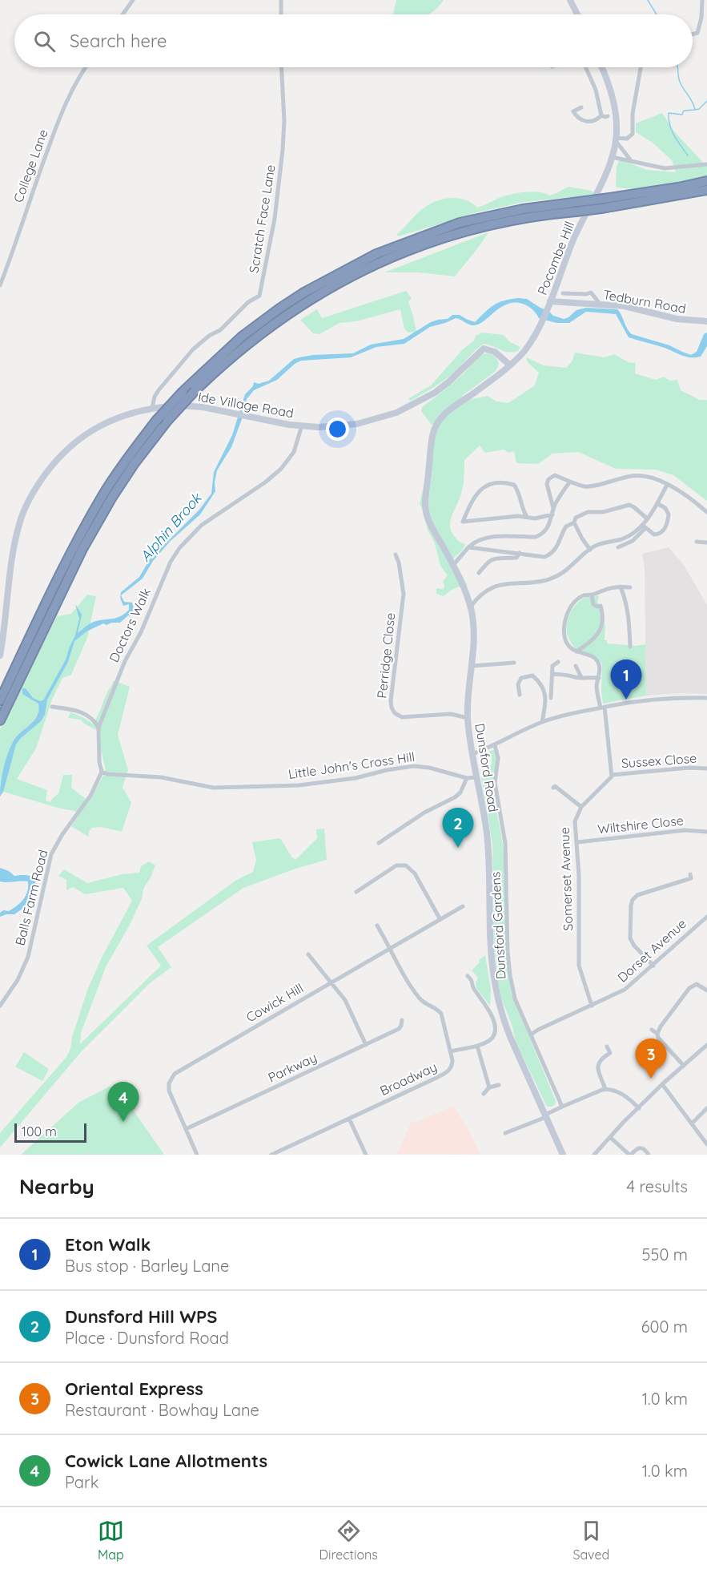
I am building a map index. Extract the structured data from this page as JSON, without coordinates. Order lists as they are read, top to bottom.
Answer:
{
  "streets": {
    "main road": [
      "Pocombe Hill",
      "Tedburn Road",
      "Ide Village Road",
      "Dunsford Road"
    ],
    "street": [
      "College Lane",
      "Scratch Face Lane",
      "Doctors Walk",
      "Perridge Close",
      "Sussex Close",
      "Little John's Cross Hill",
      "Wiltshire Close",
      "Somerset Avenue",
      "Balls Farm Road",
      "Dunsford Gardens",
      "Dorset Avenue",
      "Cowick Hill",
      "Parkway",
      "Broadway"
    ]
  },
  "crossings": [
    ["Scratch Face Lane", "Ide Village Road"],
    ["Pocombe Hill", "Tedburn Road"],
    ["Pocombe Hill", "Ide Village Road"],
    ["Pocombe Hill", "Dunsford Road"],
    ["Ide Village Road", "Doctors Walk"],
    ["Perridge Close", "Dunsford Road"],
    ["Little John's Cross Hill", "Dunsford Road"],
    ["Little John's Cross Hill", "Balls Farm Road"],
    ["Wiltshire Close", "Somerset Avenue"],
    ["Somerset Avenue", "Dorset Avenue"],
    ["Dunsford Gardens", "Dorset Avenue"],
    ["Cowick Hill", "Parkway"],
    ["Cowick Hill", "Broadway"]
  ],
  "water": ["Alphin Brook"],
  "scale_bar": "100 m",
  "page": {
    "search": "Search here",
    "pins": [
      "1",
      "2",
      "3",
      "4"
    ],
    "scale": "100 m",
    "heading": ["Nearby", "4 results"],
    "list": [
      {
        "mark": "1",
        "name": "Eton Walk",
        "note": "Bus stop · Barley Lane",
        "value": "550 m"
      },
      {
        "mark": "2",
        "name": "Dunsford Hill WPS",
        "note": "Place · Dunsford Road",
        "value": "600 m"
      },
      {
        "mark": "3",
        "name": "Oriental Express",
        "note": "Restaurant · Bowhay Lane",
        "value": "1.0 km"
      },
      {
        "mark": "4",
        "name": "Cowick Lane Allotments",
        "note": "Park",
        "value": "1.0 km"
      }
    ],
    "nav": ["Map", "Directions", "Saved"]
  }
}
